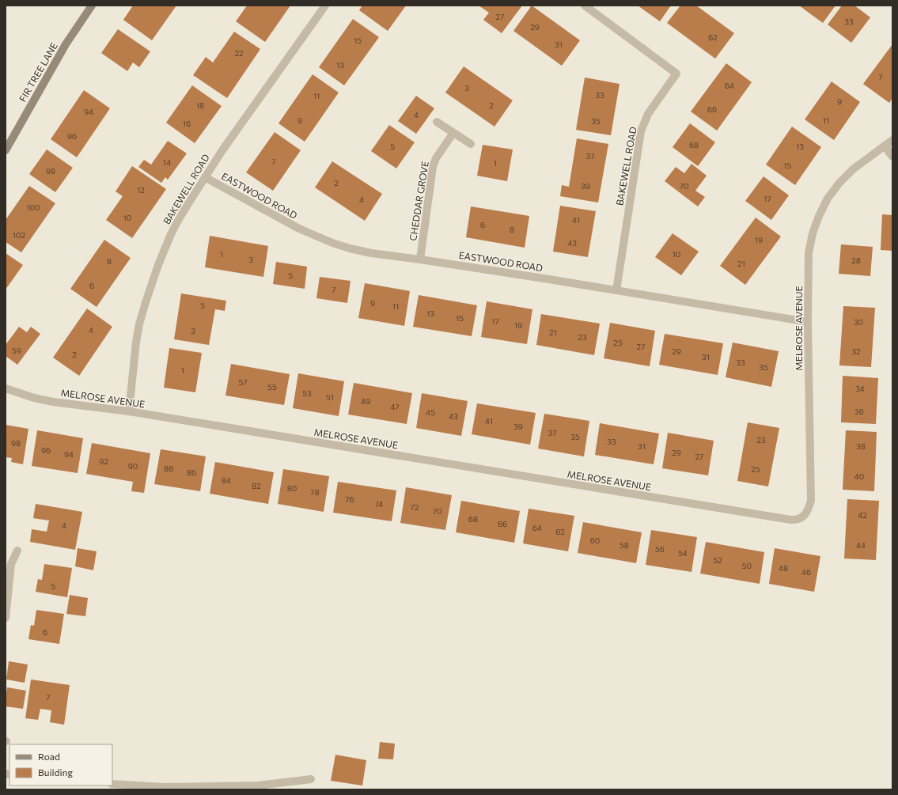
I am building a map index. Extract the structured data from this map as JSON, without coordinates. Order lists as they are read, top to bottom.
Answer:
{
  "streets": {
    "street": [
      "FIR TREE LANE",
      "BAKEWELL ROAD",
      "EASTWOOD ROAD",
      "CHEDDAR GROVE",
      "MELROSE AVENUE"
    ]
  },
  "crossings": [
    ["BAKEWELL ROAD", "EASTWOOD ROAD"],
    ["BAKEWELL ROAD", "MELROSE AVENUE"],
    ["EASTWOOD ROAD", "CHEDDAR GROVE"],
    ["EASTWOOD ROAD", "MELROSE AVENUE"]
  ],
  "house_numbers": [
    "27",
    "33",
    "29",
    "62",
    "15",
    "31",
    "22",
    "13",
    "7",
    "64",
    "3",
    "33",
    "11",
    "9",
    "18",
    "2",
    "66",
    "94",
    "4",
    "9",
    "11",
    "35",
    "16",
    "96",
    "68",
    "5",
    "13",
    "37",
    "7",
    "14",
    "1",
    "15",
    "98",
    "2",
    "39",
    "70",
    "12",
    "17",
    "4",
    "100",
    "10",
    "41",
    "6",
    "8",
    "102",
    "19",
    "43",
    "1",
    "10",
    "3",
    "28",
    "8",
    "21",
    "5",
    "6",
    "7",
    "9",
    "5",
    "11",
    "13",
    "15",
    "17",
    "30",
    "19",
    "4",
    "3",
    "21",
    "23",
    "25",
    "27",
    "59",
    "29",
    "32",
    "2",
    "31",
    "33",
    "35",
    "1",
    "57",
    "55",
    "34",
    "53",
    "51",
    "49",
    "47",
    "36",
    "45",
    "43",
    "41",
    "39",
    "37",
    "35",
    "23",
    "33",
    "98",
    "31",
    "38",
    "96",
    "29",
    "94",
    "27",
    "92",
    "90",
    "88",
    "25",
    "86",
    "40",
    "84",
    "82",
    "80",
    "78",
    "76",
    "74",
    "72",
    "70",
    "42",
    "68",
    "66",
    "4",
    "64",
    "62",
    "60",
    "58",
    "44",
    "56",
    "54",
    "52",
    "50",
    "48",
    "46",
    "5",
    "6",
    "7"
  ],
  "legend": ["Road", "Building"]
}
